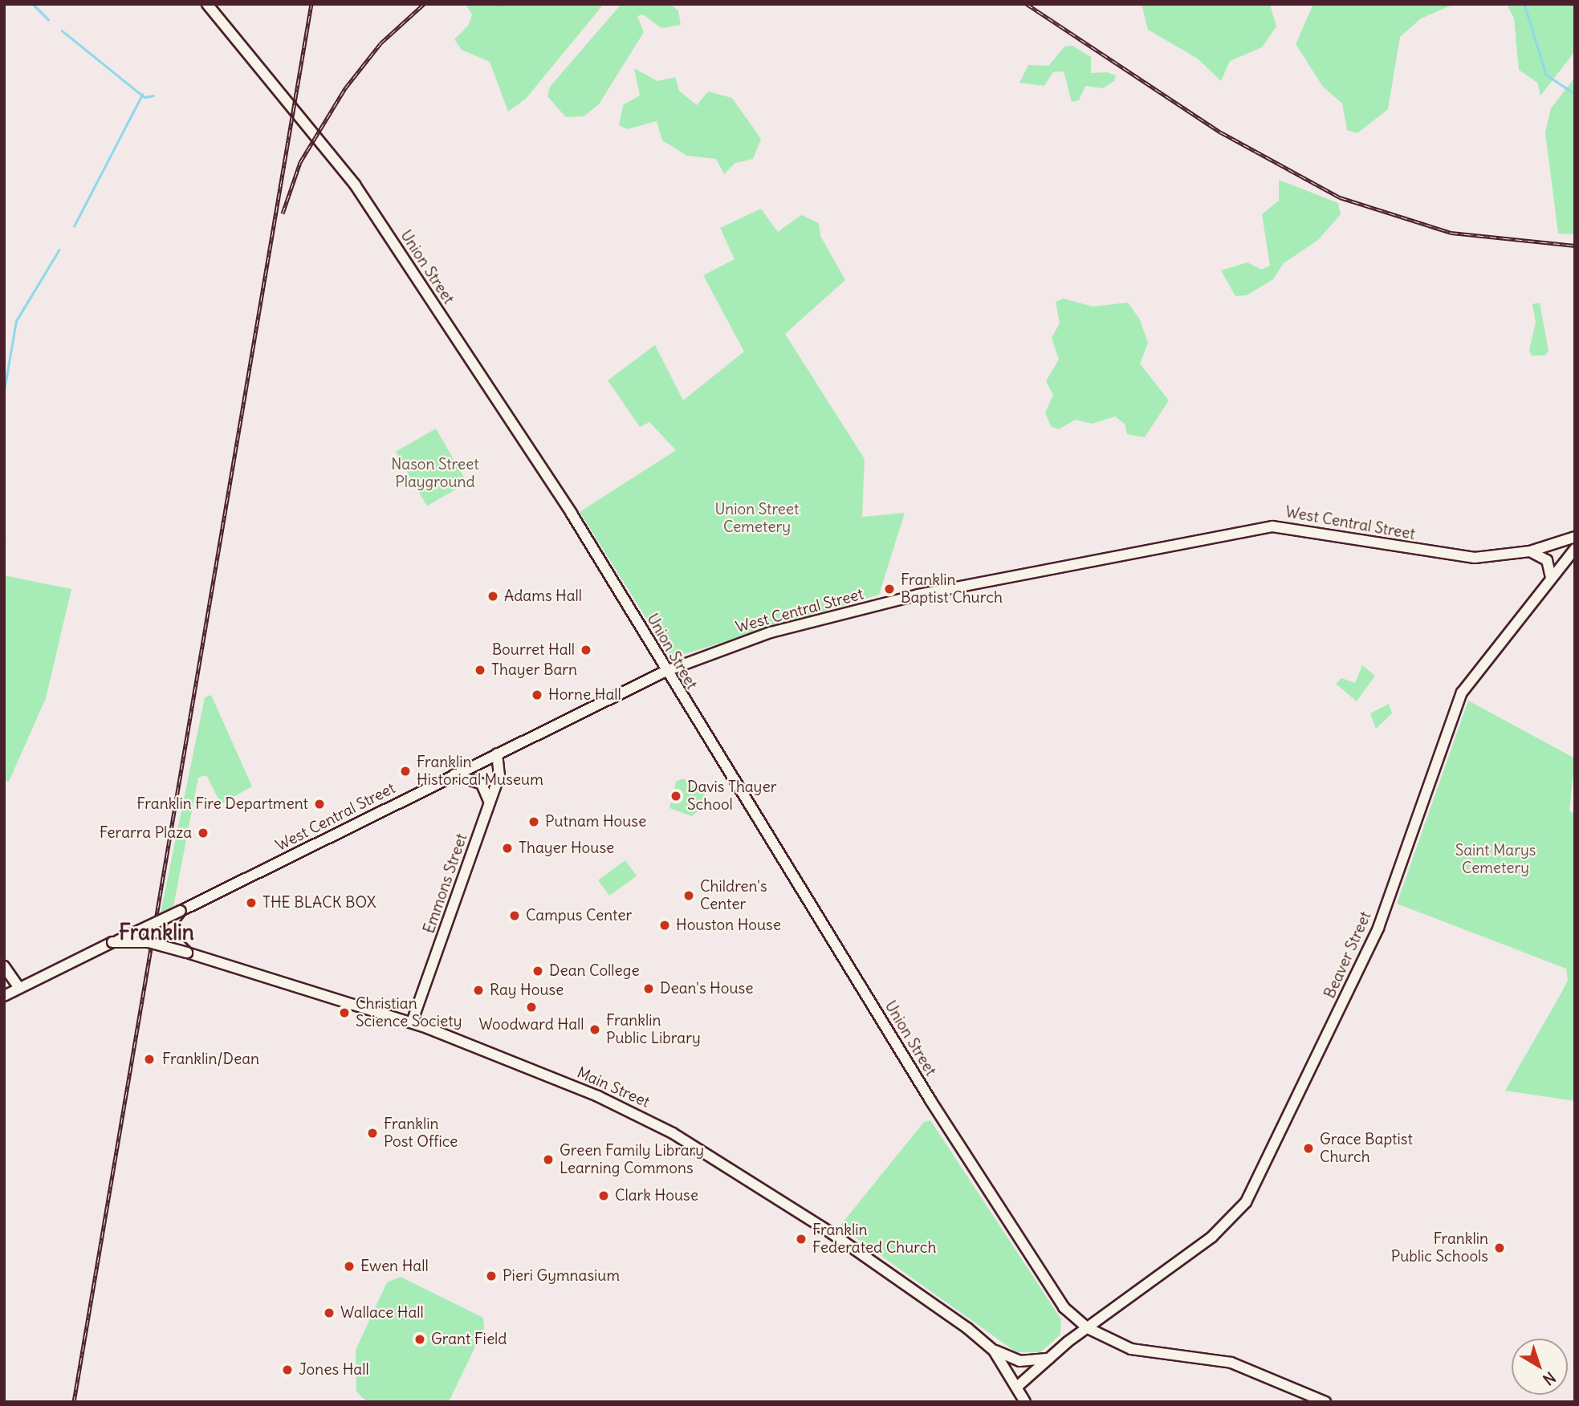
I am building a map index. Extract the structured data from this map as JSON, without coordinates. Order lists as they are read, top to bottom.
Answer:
{
  "streets": {
    "main road": [
      "Union Street",
      "West Central Street",
      "Emmons Street",
      "Beaver Street",
      "Main Street"
    ]
  },
  "crossings": [
    ["Union Street", "West Central Street"],
    ["Union Street", "Beaver Street"],
    ["West Central Street", "Emmons Street"],
    ["West Central Street", "Main Street"],
    ["Emmons Street", "Main Street"],
    ["Beaver Street", "Main Street"]
  ],
  "districts": ["Franklin"],
  "parks": ["Nason Street Playground", "Union Street Cemetery", "Saint Marys Cemetery"],
  "places": [
    "Franklin Baptist Church",
    "Adams Hall",
    "Bourret Hall",
    "Thayer Barn",
    "Horne Hall",
    "Franklin Historical Museum",
    "Davis Thayer School",
    "Franklin Fire Department",
    "Putnam House",
    "Ferarra Plaza",
    "Thayer House",
    "Children's Center",
    "THE BLACK BOX",
    "Campus Center",
    "Houston House",
    "Dean College",
    "Dean's House",
    "Ray House",
    "Woodward Hall",
    "Christian Science Society",
    "Franklin Public Library",
    "Franklin/Dean",
    "Franklin Post Office",
    "Grace Baptist Church",
    "Green Family Library Learning Commons",
    "Clark House",
    "Franklin Federated Church",
    "Franklin Public Schools",
    "Ewen Hall",
    "Pieri Gymnasium",
    "Wallace Hall",
    "Grant Field",
    "Jones Hall"
  ],
  "north": "bottom right"
}
